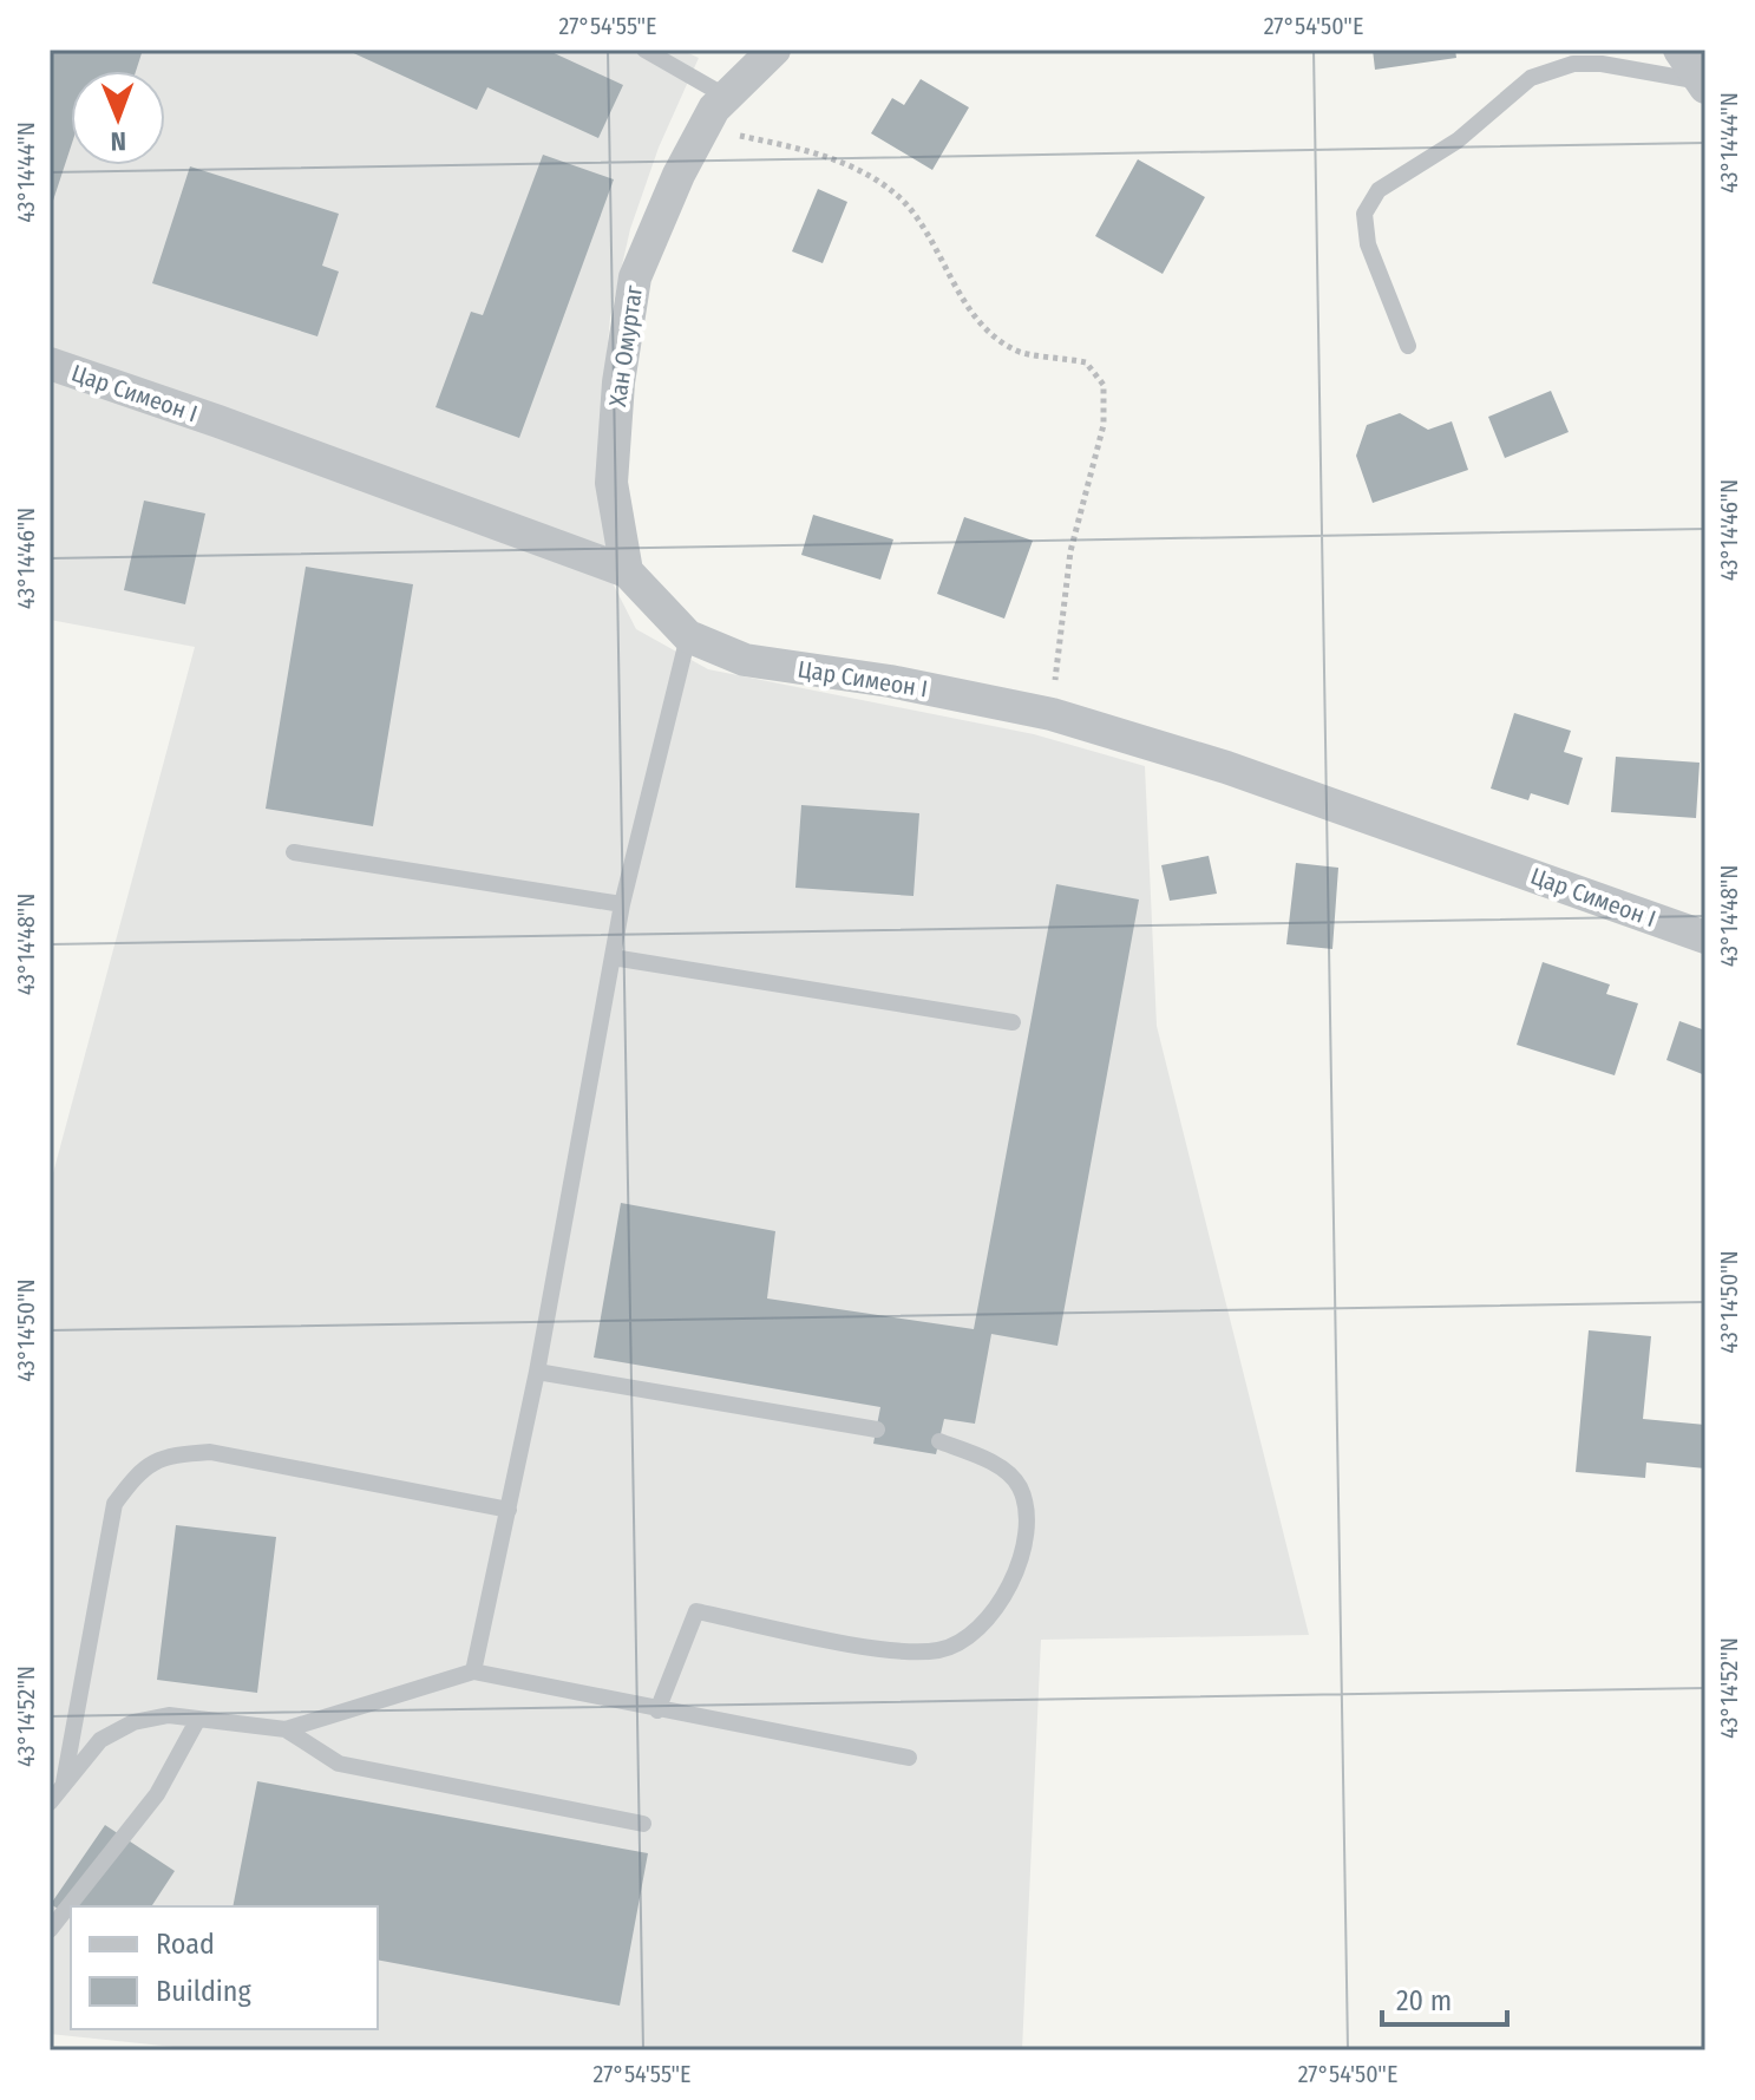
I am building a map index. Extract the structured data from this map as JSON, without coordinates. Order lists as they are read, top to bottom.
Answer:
{
  "streets": {
    "street": ["Хан Омуртаг", "Цар Симеон I"]
  },
  "crossings": [
    ["Хан Омуртаг", "Цар Симеон I"]
  ],
  "legend": ["Road", "Building"],
  "scale_bar": "20 m",
  "north": "bottom",
  "coordinates": [
    "27°54'55\"E",
    "27°54'50\"E",
    "43°14'44\"N",
    "43°14'46\"N",
    "43°14'48\"N",
    "43°14'50\"N",
    "43°14'52\"N"
  ]
}
